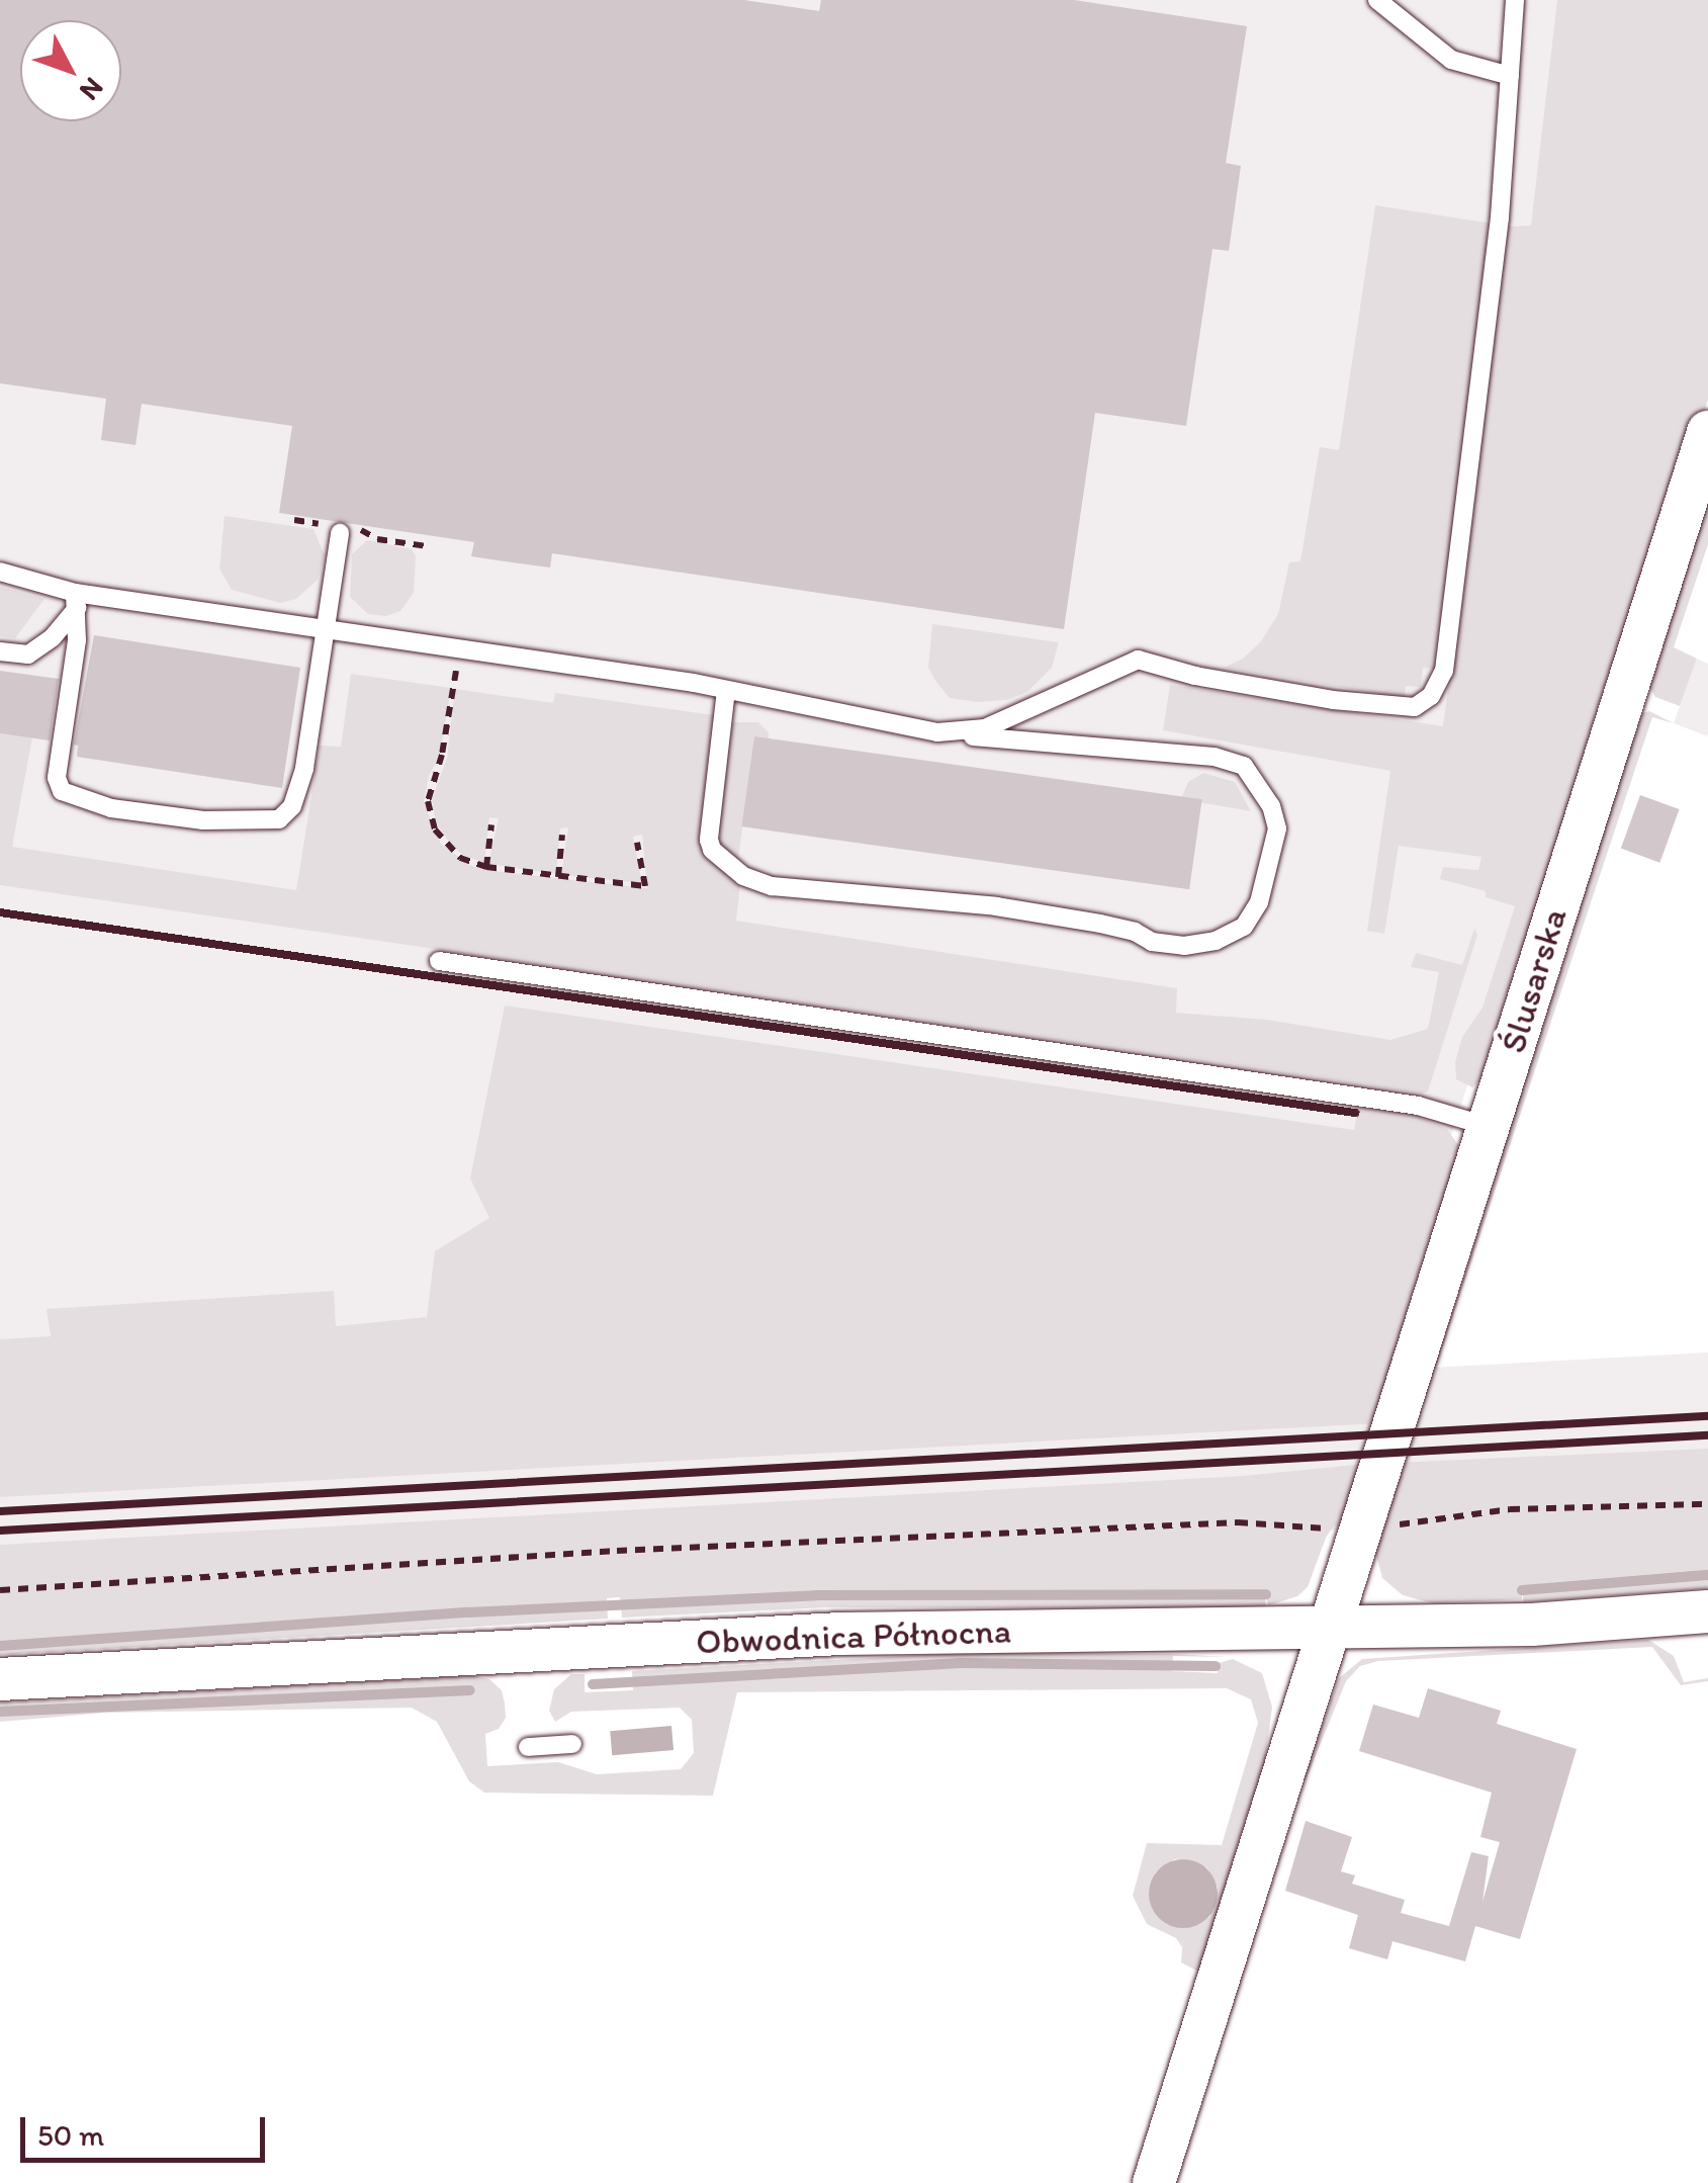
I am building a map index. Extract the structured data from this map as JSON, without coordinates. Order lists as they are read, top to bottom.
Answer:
{
  "streets": {
    "street": ["Ślusarska", "Obwodnica Północna"]
  },
  "crossings": [
    ["Ślusarska", "Obwodnica Północna"]
  ],
  "scale_bar": "50 m",
  "north": "bottom right"
}
